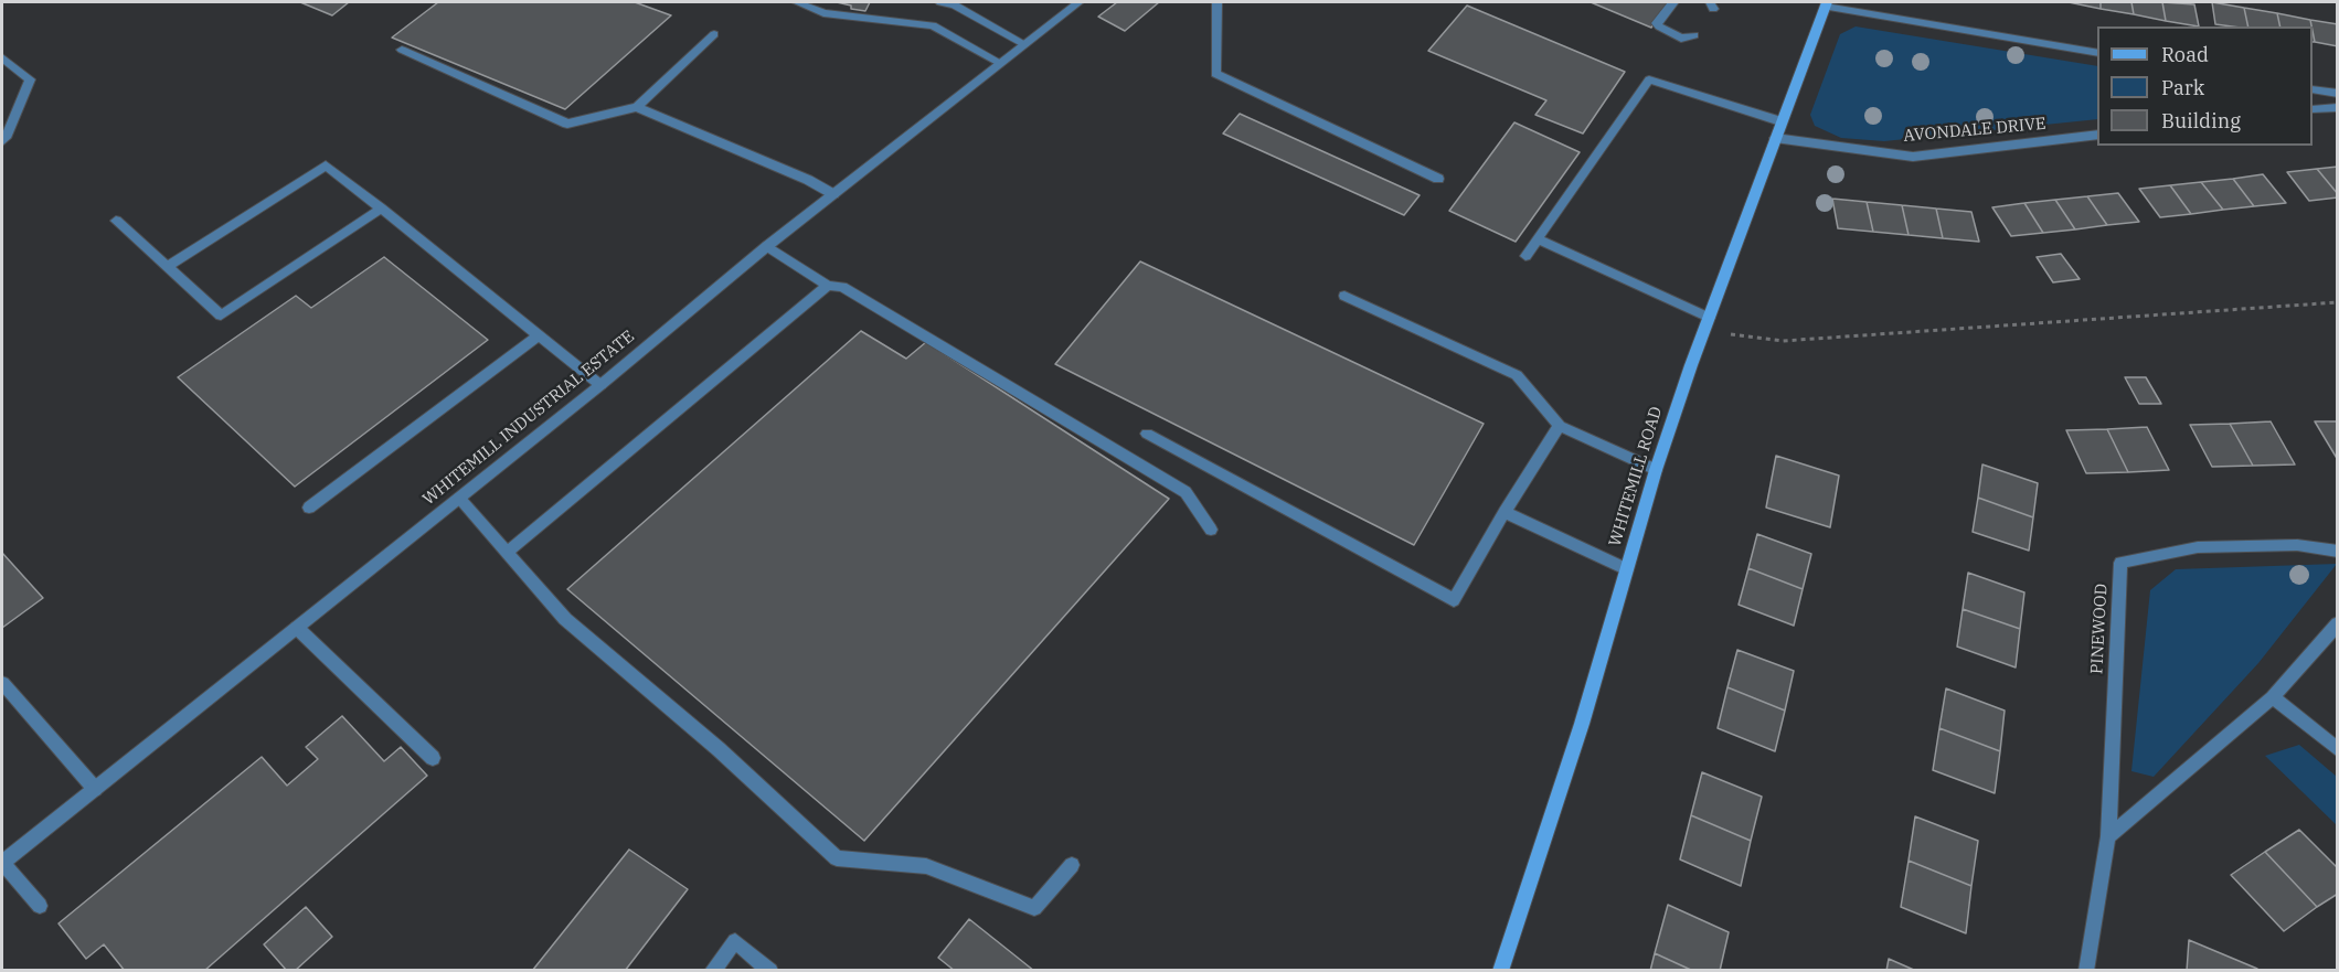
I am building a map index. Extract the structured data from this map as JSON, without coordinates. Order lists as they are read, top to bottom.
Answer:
{
  "streets": {
    "street": [
      "AVONDALE DRIVE",
      "WHITEMILL INDUSTRIAL ESTATE",
      "WHITEMILL ROAD",
      "PINEWOOD"
    ]
  },
  "crossings": [
    ["AVONDALE DRIVE", "WHITEMILL ROAD"]
  ],
  "legend": ["Road", "Park", "Building"]
}
